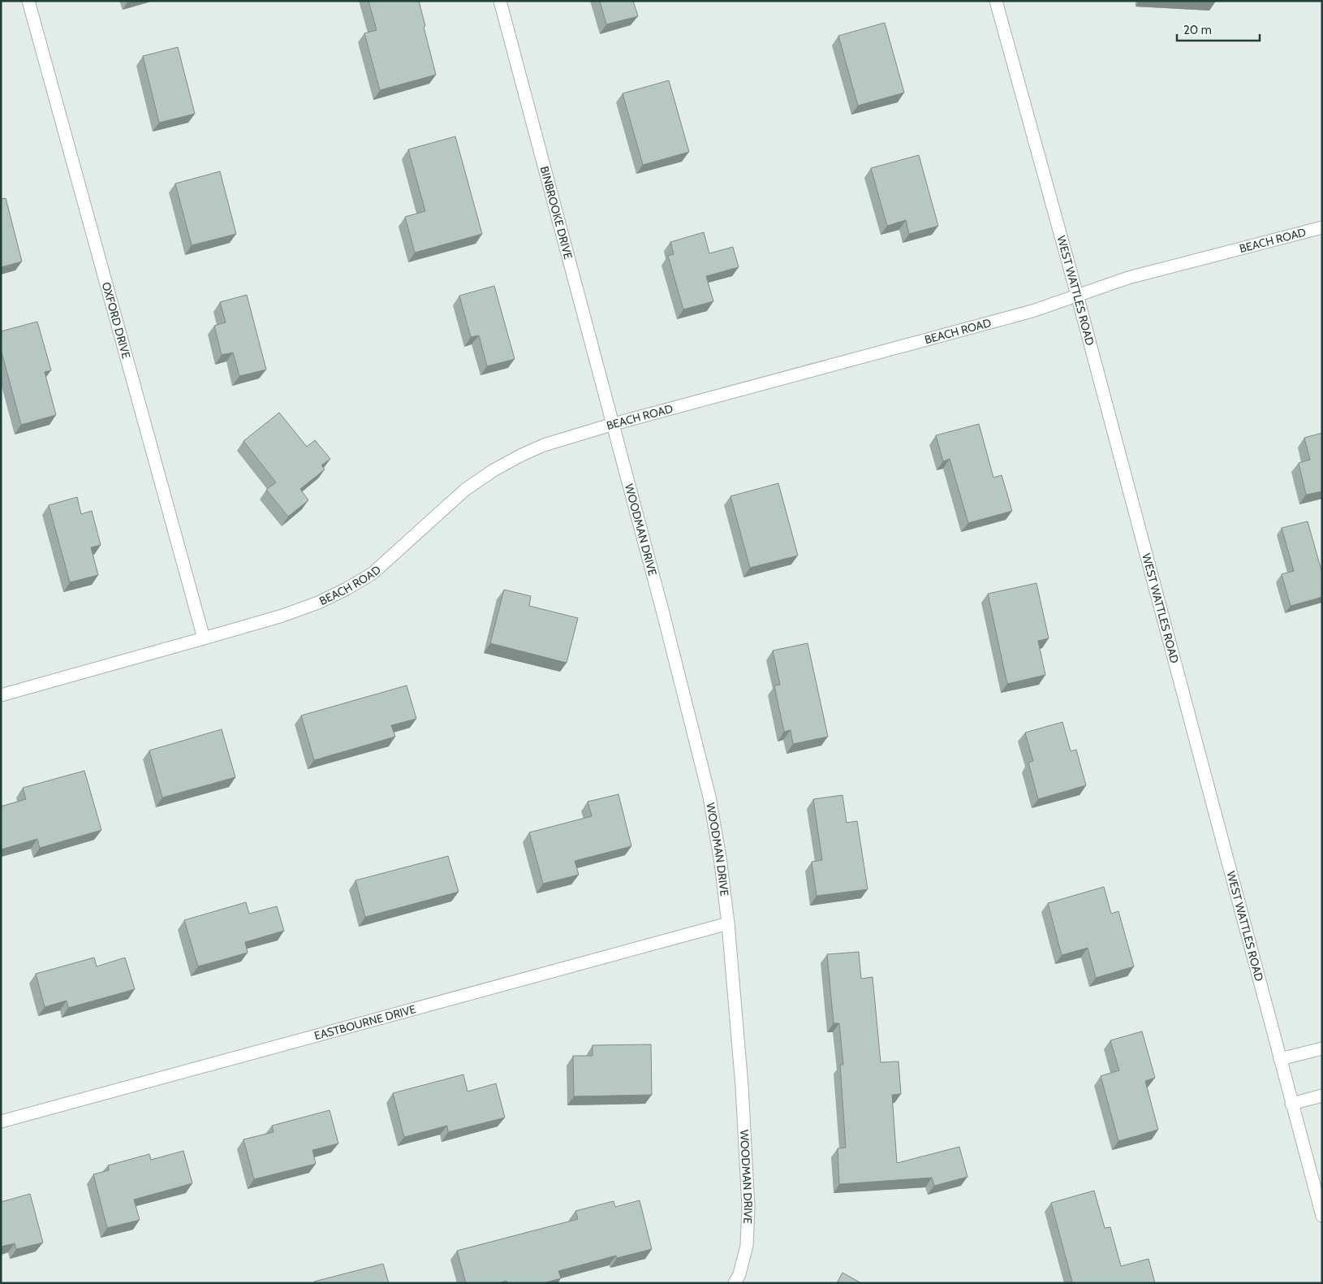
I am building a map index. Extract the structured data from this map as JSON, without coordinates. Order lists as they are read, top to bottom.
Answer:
{
  "streets": {
    "street": [
      "BINBROOKE DRIVE",
      "BEACH ROAD",
      "WEST WATTLES ROAD",
      "OXFORD DRIVE",
      "WOODMAN DRIVE",
      "EASTBOURNE DRIVE"
    ]
  },
  "crossings": [
    ["BINBROOKE DRIVE", "BEACH ROAD"],
    ["BINBROOKE DRIVE", "WOODMAN DRIVE"],
    ["BEACH ROAD", "WEST WATTLES ROAD"],
    ["BEACH ROAD", "OXFORD DRIVE"],
    ["BEACH ROAD", "WOODMAN DRIVE"],
    ["WOODMAN DRIVE", "EASTBOURNE DRIVE"]
  ],
  "scale_bar": "20 m"
}
